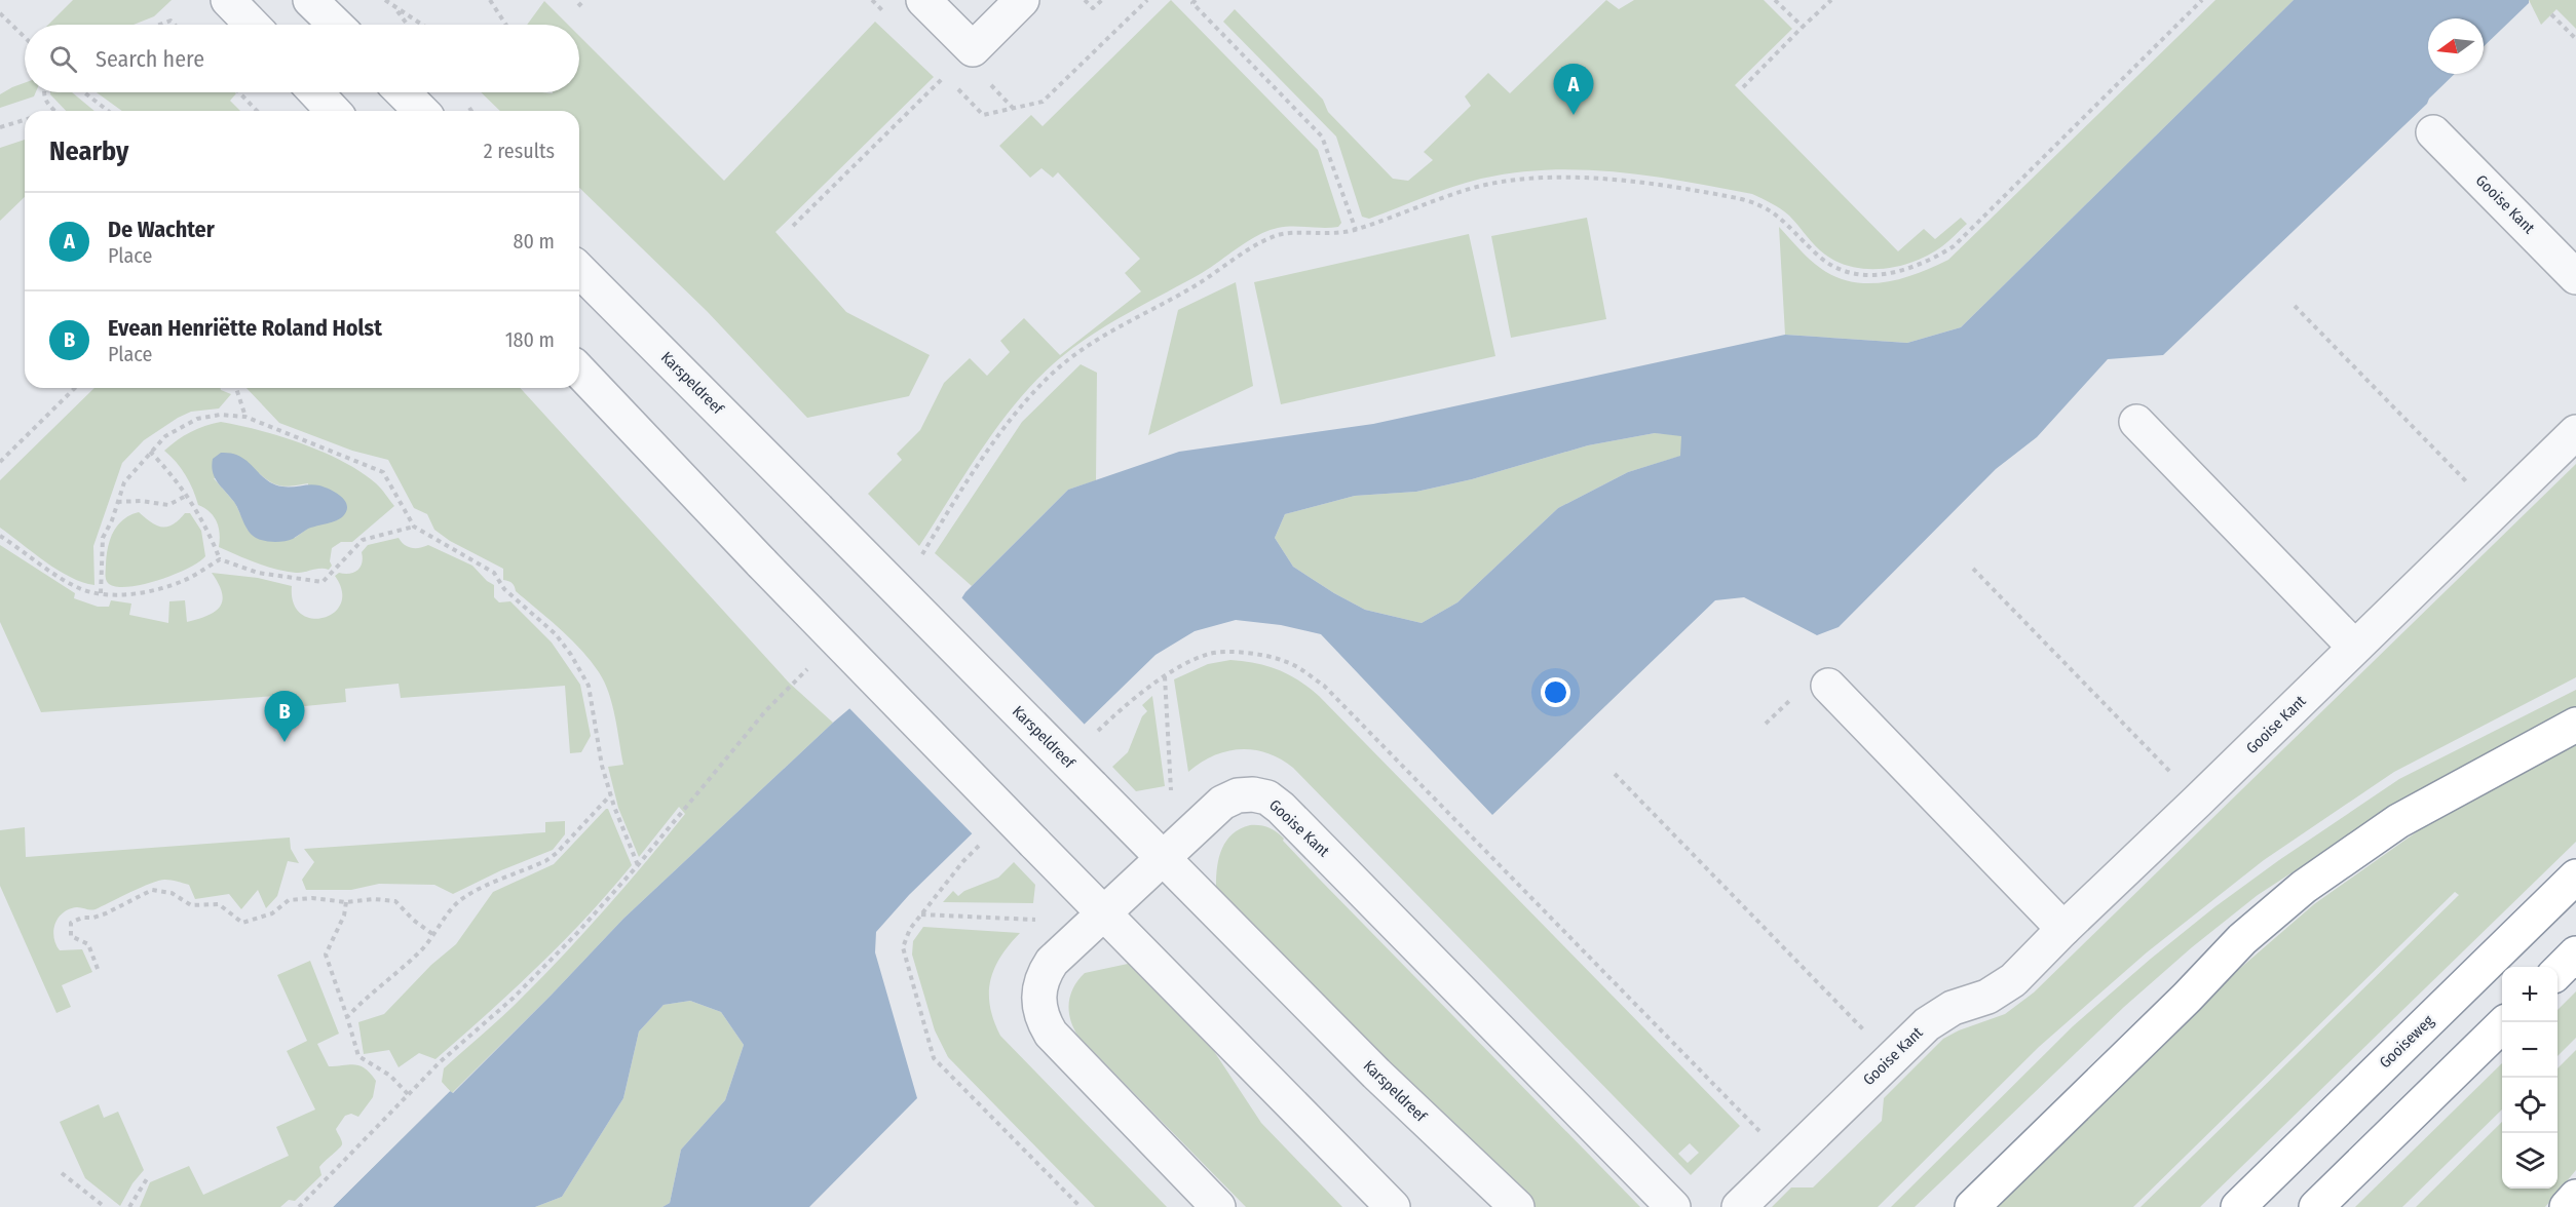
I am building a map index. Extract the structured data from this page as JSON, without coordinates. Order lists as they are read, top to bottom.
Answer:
{
  "streets": {
    "highway": ["Gooiseweg"],
    "street": ["Gooise Kant", "Karspeldreef"]
  },
  "crossings": [
    ["Gooise Kant", "Karspeldreef"]
  ],
  "north": "left",
  "page": {
    "search": "Search here",
    "pins": ["A", "B"],
    "heading": ["Nearby", "2 results"],
    "list": [
      {
        "mark": "A",
        "name": "De Wachter",
        "note": "Place",
        "value": "80 m"
      },
      {
        "mark": "B",
        "name": "Evean Henriëtte Roland Holst",
        "note": "Place",
        "value": "180 m"
      }
    ],
    "map_buttons": ["+", "−"]
  }
}
